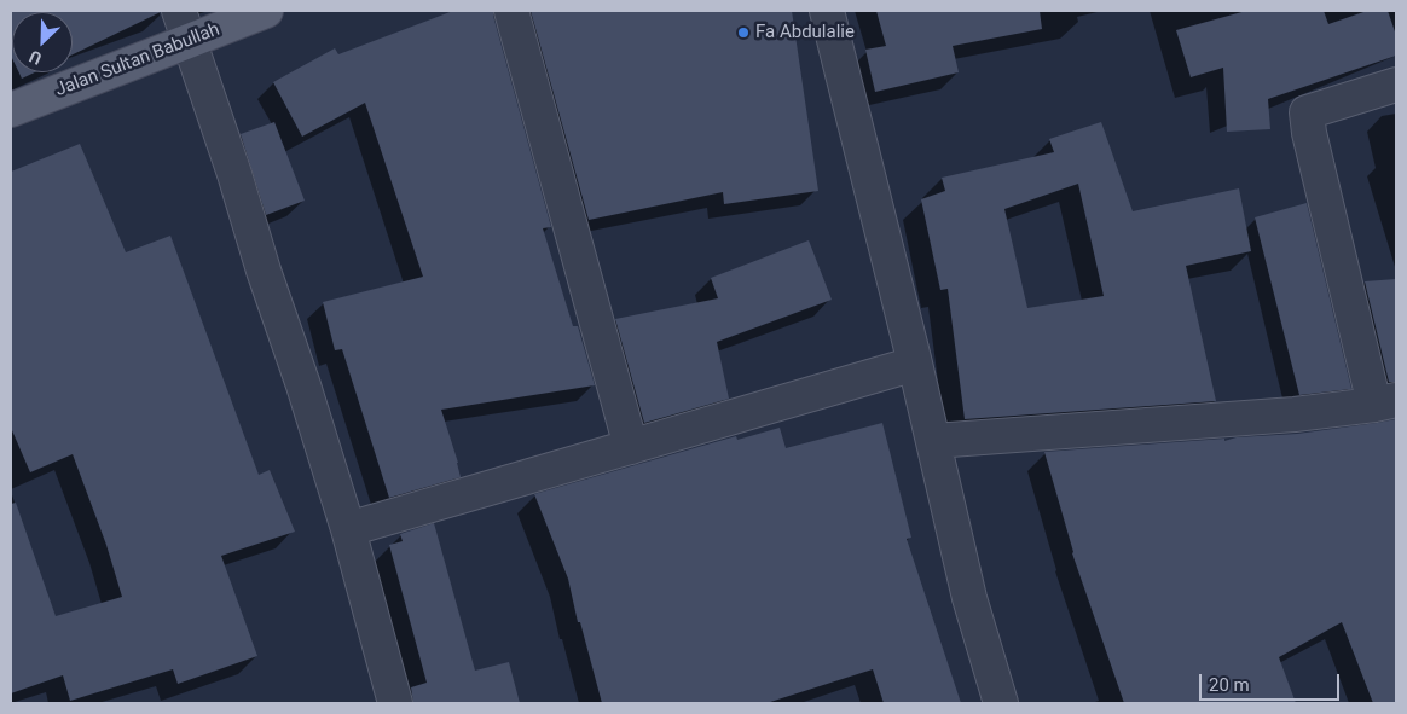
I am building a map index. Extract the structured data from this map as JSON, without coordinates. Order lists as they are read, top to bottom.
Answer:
{
  "streets": {
    "main road": ["Jalan Sultan Babullah"]
  },
  "places": ["Fa Abdulalie"],
  "scale_bar": "20 m",
  "north": "bottom left"
}
